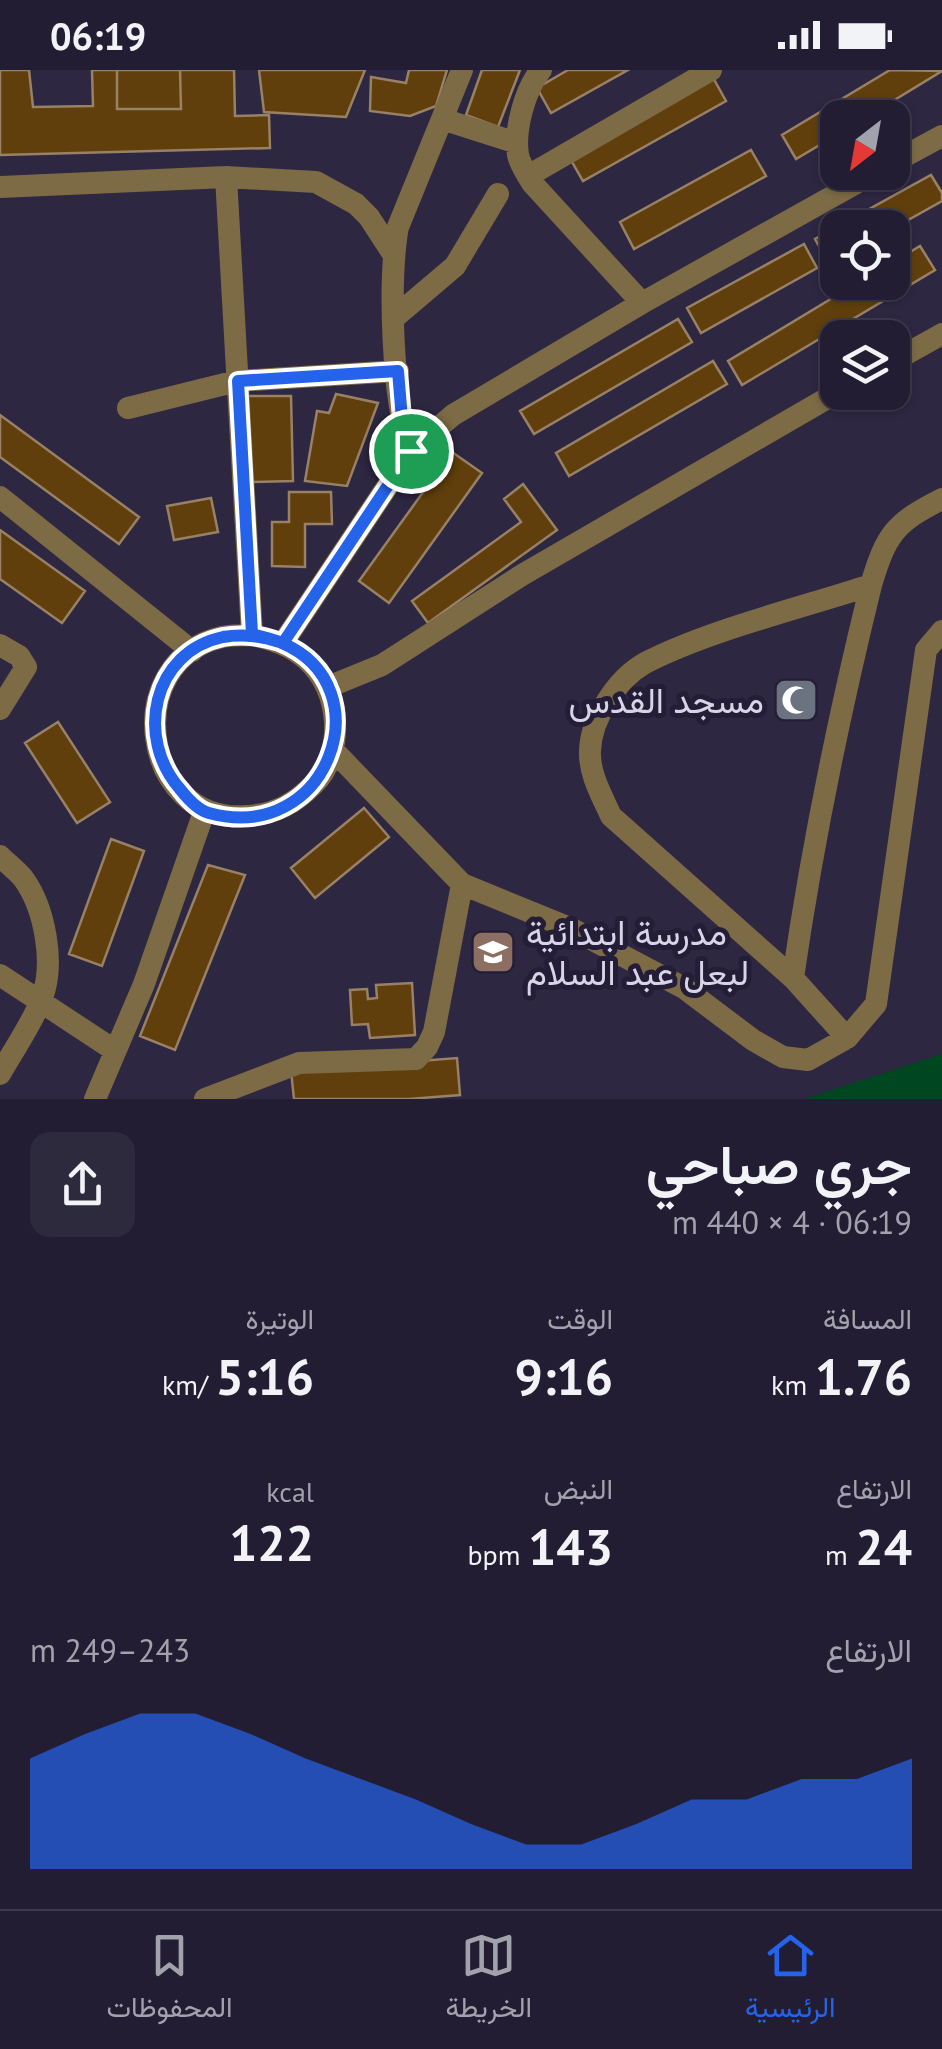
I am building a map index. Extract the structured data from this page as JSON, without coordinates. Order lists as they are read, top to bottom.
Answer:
{
  "places": {
    "mosque": ["مسجد القدس"],
    "school or university": ["مدرسة ابتدائية لبعل عبد السلام"]
  },
  "north": "bottom left",
  "page": {
    "status": "06:19",
    "heading": ["جري صباحي", "06:19 · 4 × 440 m"],
    "stats": [
      ["المسافة", "1.76 km"],
      ["الوقت", "9:16"],
      ["الوتيرة", "5:16 /km"],
      ["الارتفاع", "24 m"],
      ["النبض", "143 bpm"],
      ["kcal", "122"]
    ],
    "chart": ["الارتفاع", "243–249 m"],
    "tabs": ["الرئيسية", "الخريطة", "المحفوظات"]
  }
}
